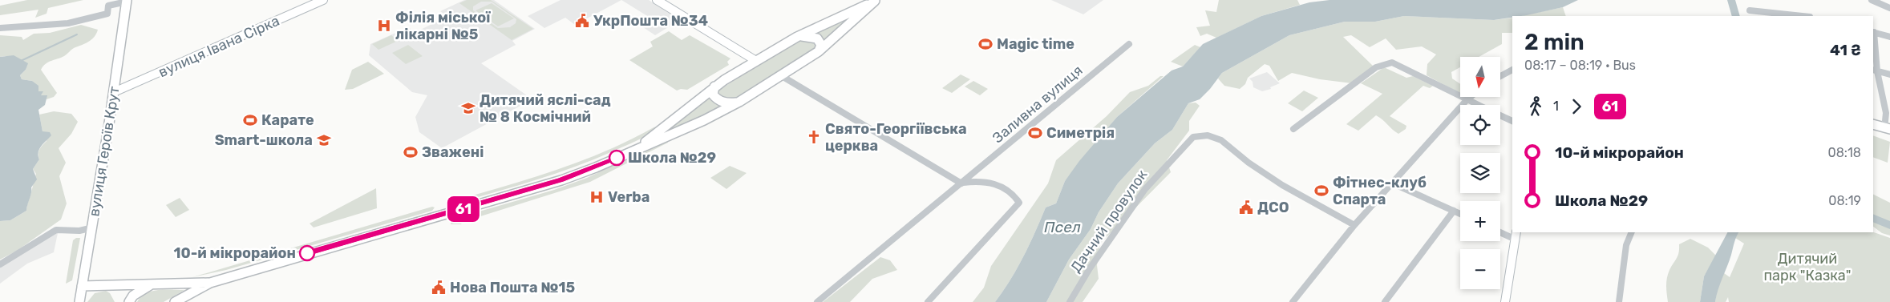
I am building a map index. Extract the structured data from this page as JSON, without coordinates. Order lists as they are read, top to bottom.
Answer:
{
  "streets": {
    "main road": ["вулиця Героїв Крут"],
    "street": ["вулиця Івана Сірка", "Заливна вулиця", "Дачний провулок"]
  },
  "crossings": [
    ["вулиця Івана Сірка", "вулиця Героїв Крут"]
  ],
  "water": ["Псел"],
  "parks": ["Дитячий парк \"Казка\""],
  "places": {
    "public building": ["УкрПошта №34", "ДСО", "Нова Пошта №15"],
    "hospital": ["Філія міської лікарні №5", "Verba"],
    "sports": [
      "Magic time",
      "Карате",
      "Симетрія",
      "Зважені",
      "Фітнес-клуб Спарта"
    ],
    "school or university": ["Дитячий яслі-сад № 8 Космічний", "Smart-школа"],
    "church": ["Свято-Георгіївська церква"],
    "other": ["Школа №29", "10-й мікрорайон"]
  },
  "lines": ["bus line 61"],
  "north": "bottom",
  "page": {
    "on_map": "61",
    "heading": ["2 min", "08:17 – 08:19 · Bus", "41 ₴"],
    "map_buttons": ["+", "−"],
    "legs": ["1", "61"],
    "list": [
      {
        "name": "10-й мікрорайон",
        "value": "08:18"
      },
      {
        "name": "Школа №29",
        "value": "08:19"
      }
    ]
  }
}
